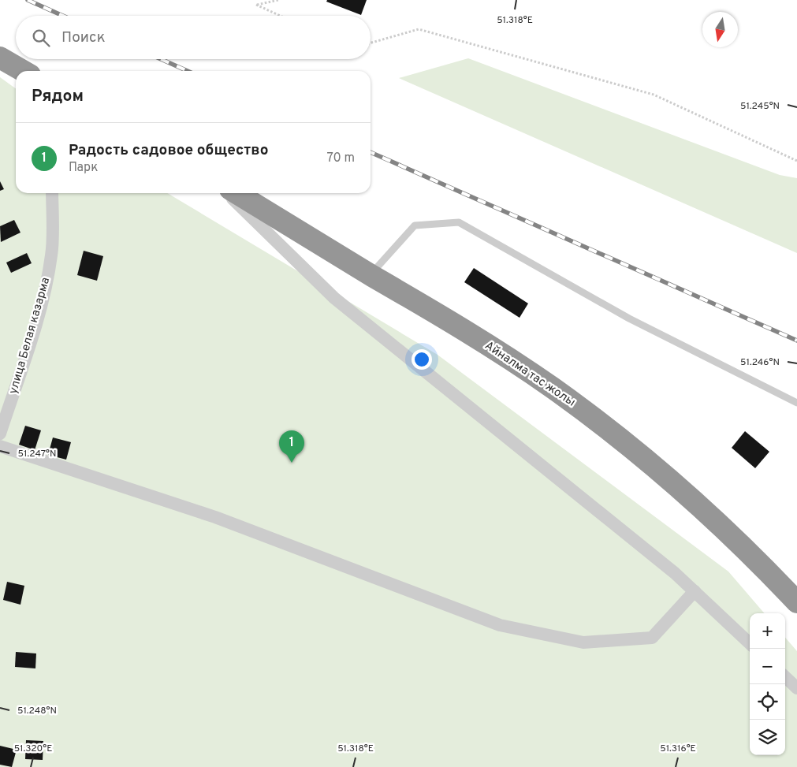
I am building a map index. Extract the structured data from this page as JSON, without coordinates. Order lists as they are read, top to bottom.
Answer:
{
  "streets": {
    "highway": ["Айналма тас жолы"],
    "street": ["улица Белая казарма"]
  },
  "north": "bottom",
  "page": {
    "search": "Поиск",
    "heading": "Рядом",
    "list": [
      {
        "mark": "1",
        "name": "Радость садовое общество",
        "note": "Парк",
        "value": "70 m"
      }
    ],
    "pins": "1",
    "map_buttons": ["+", "−"]
  },
  "coordinates": [
    "51.318°E",
    "51.245°N",
    "51.246°N",
    "51.247°N",
    "51.248°N",
    "51.320°E",
    "51.316°E"
  ]
}
